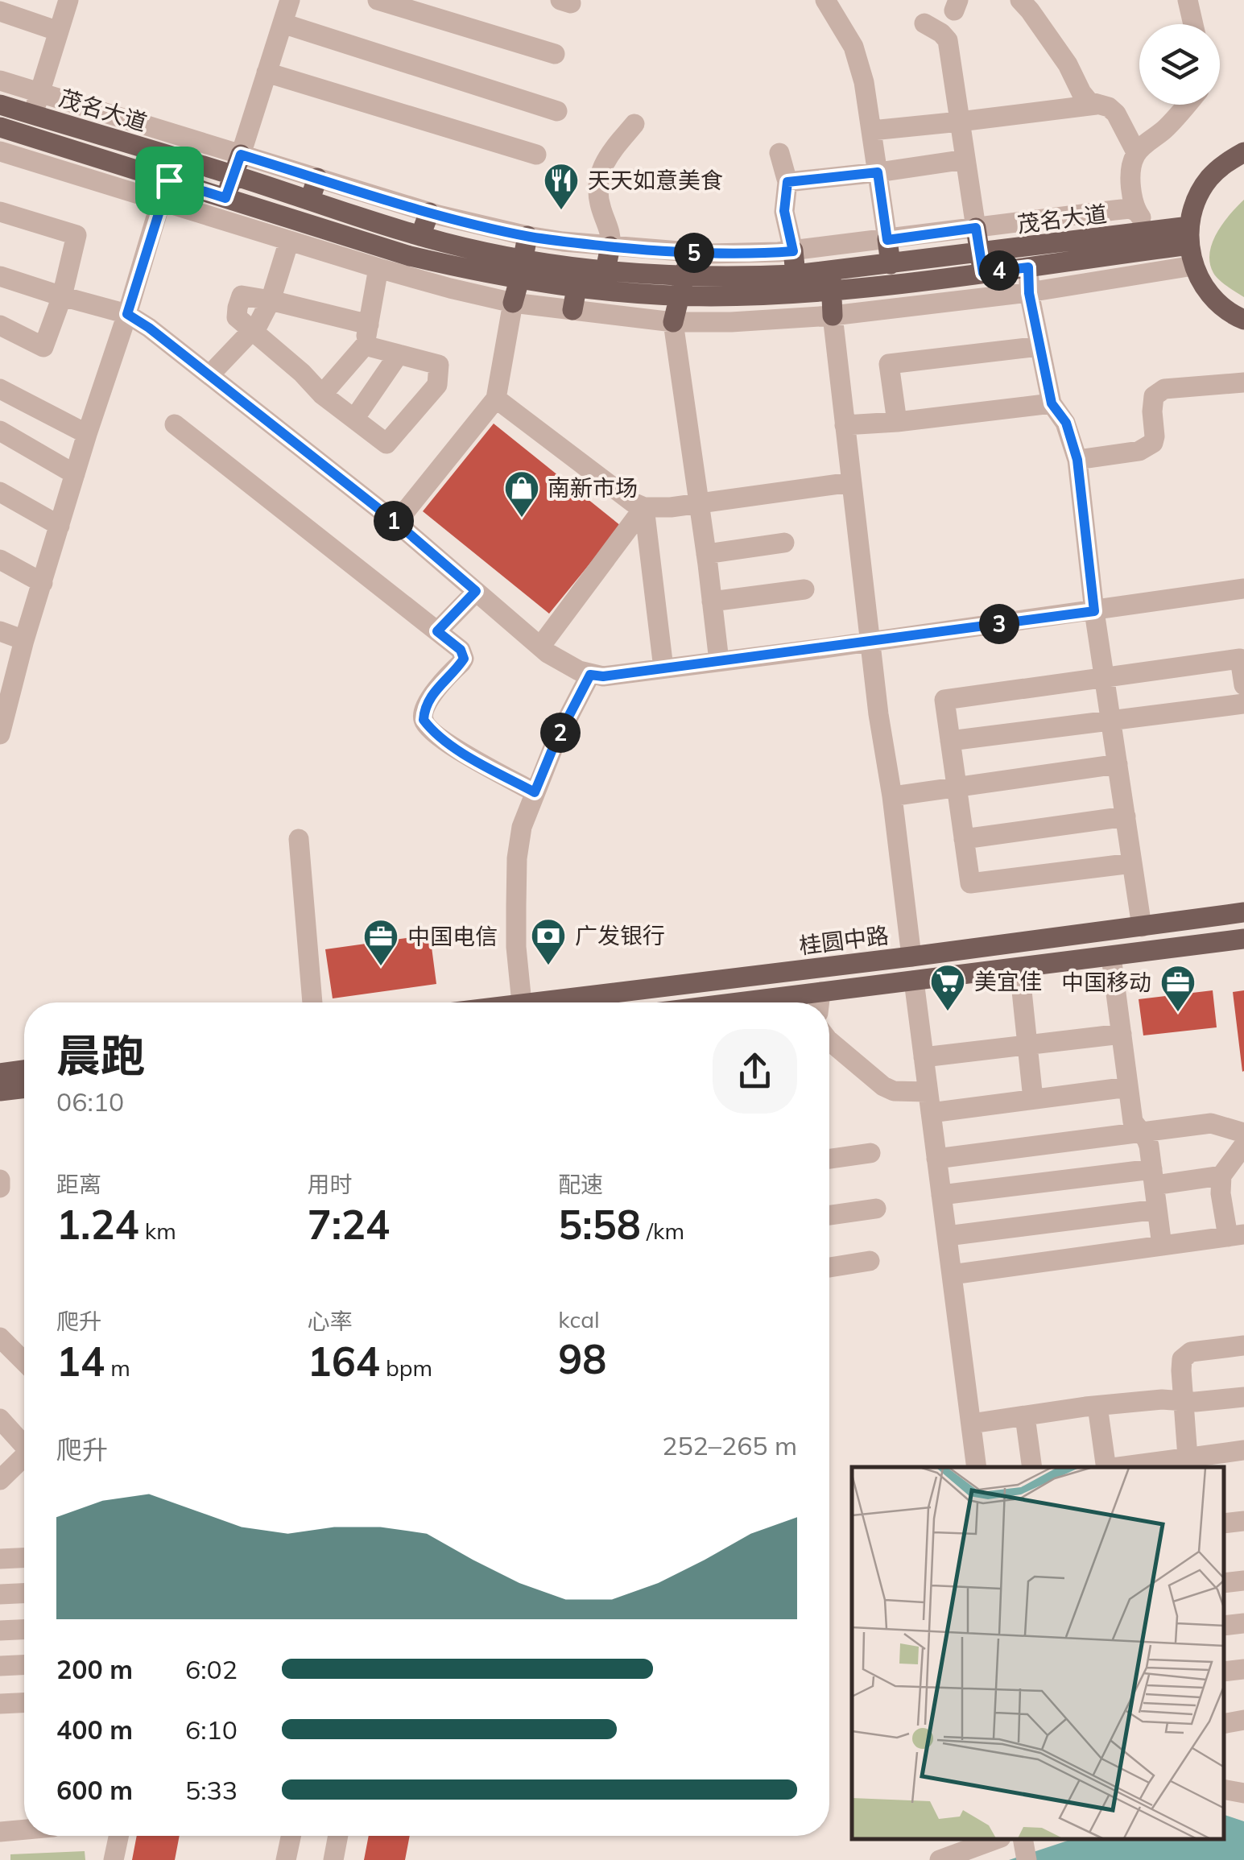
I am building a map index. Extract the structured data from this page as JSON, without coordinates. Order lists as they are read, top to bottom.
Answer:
{
  "streets": {
    "main road": ["茂名大道", "桂圆中路"]
  },
  "places": {
    "restaurant": ["天天如意美食"],
    "shop": ["南新市场"],
    "bank": ["广发银行"],
    "office": ["中国电信", "中国移动"],
    "supermarket": ["美宜佳"]
  },
  "page": {
    "pins": [
      "5",
      "4",
      "1",
      "3",
      "2"
    ],
    "heading": ["晨跑", "06:10"],
    "stats": [
      ["距离", "1.24 km"],
      ["用时", "7:24"],
      ["配速", "5:58 /km"],
      ["爬升", "14 m"],
      ["心率", "164 bpm"],
      ["kcal", "98"]
    ],
    "chart": ["爬升", "252–265 m"],
    "list": [
      {
        "name": "200 m",
        "note": "6:02"
      },
      {
        "name": "400 m",
        "note": "6:10"
      },
      {
        "name": "600 m",
        "note": "5:33"
      }
    ]
  }
}
